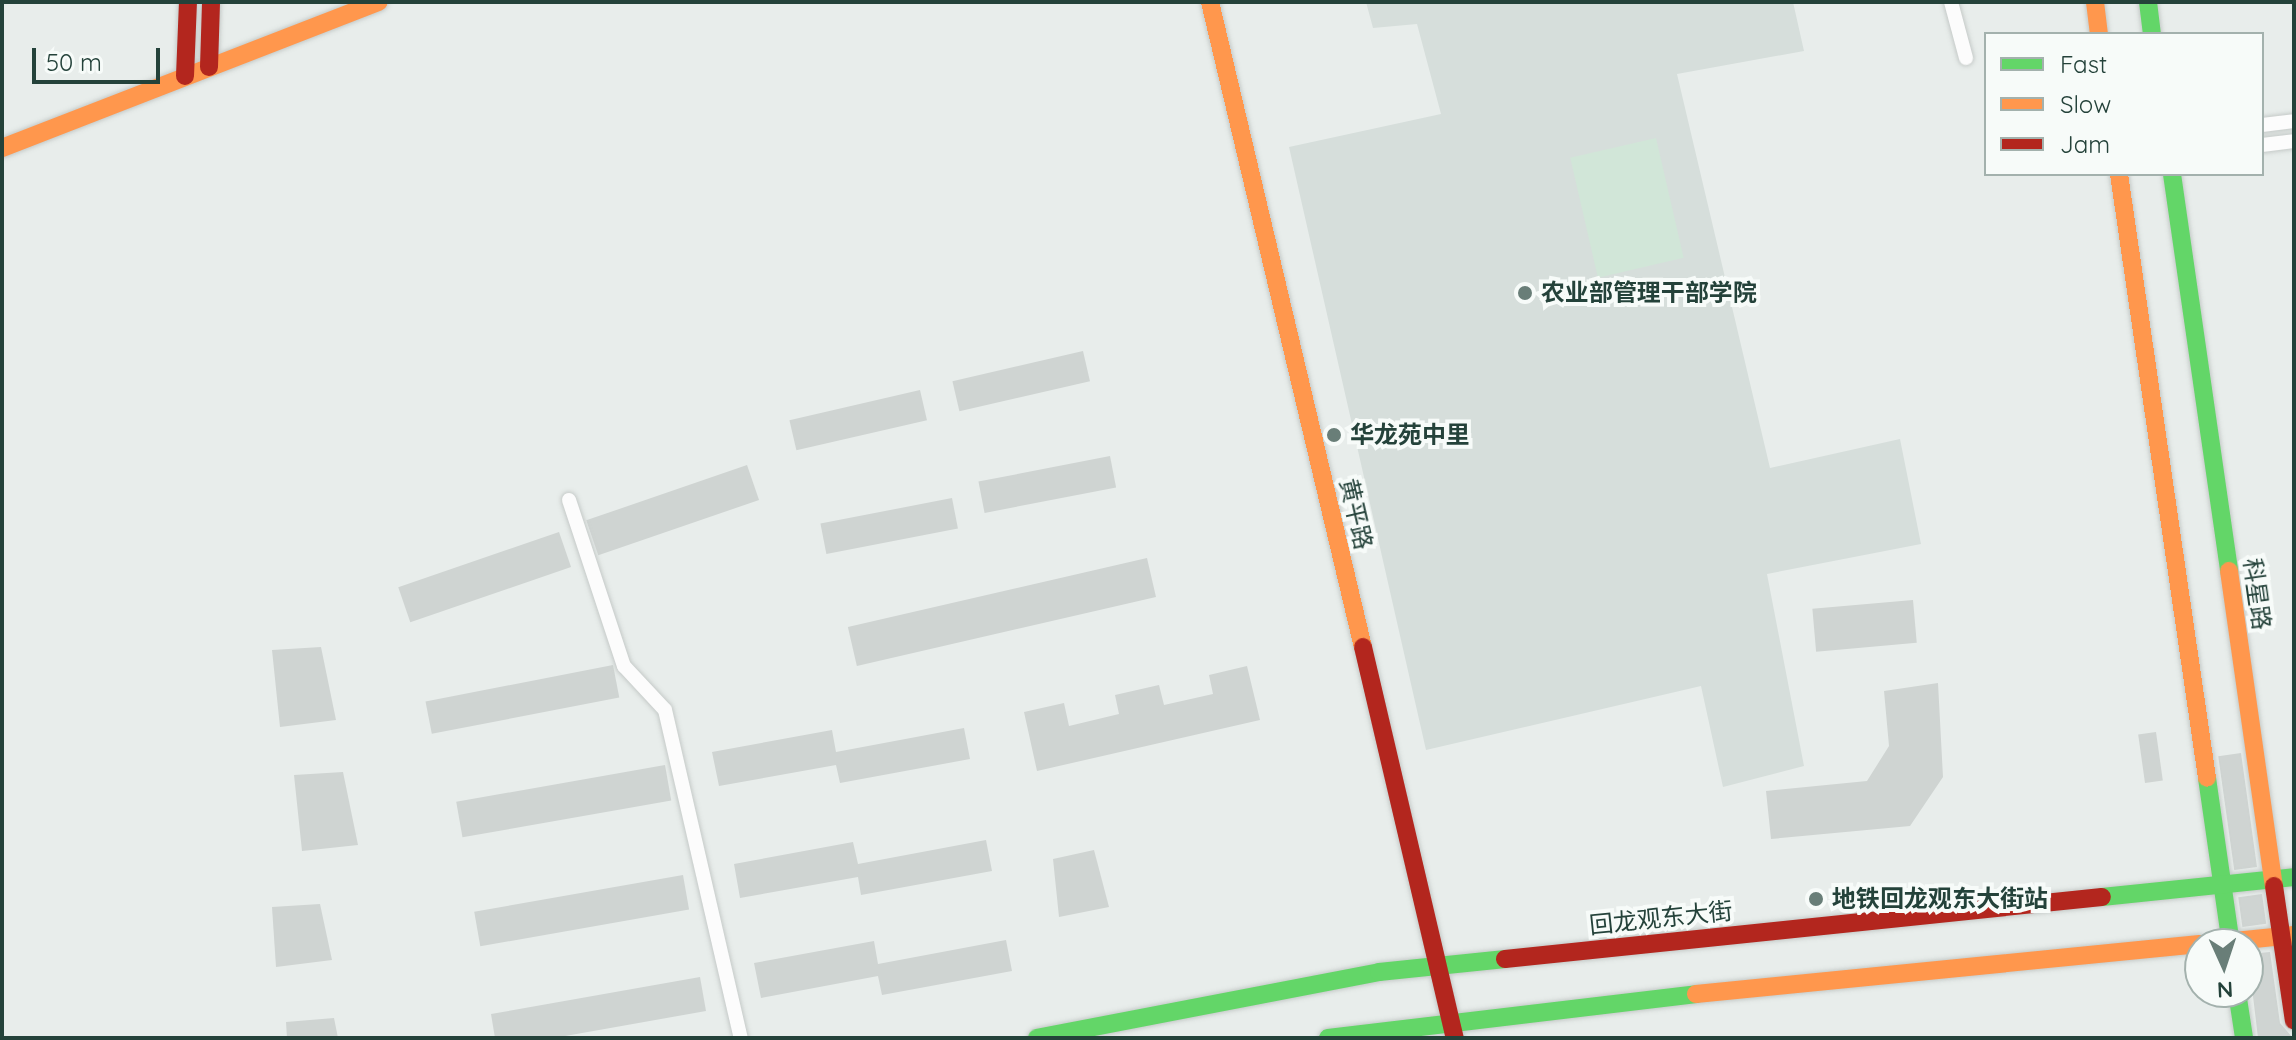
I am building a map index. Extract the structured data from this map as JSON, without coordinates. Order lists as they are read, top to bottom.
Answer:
{
  "streets": {
    "main road": ["黄平路", "科星路", "回龙观东大街"]
  },
  "crossings": [
    ["黄平路", "回龙观东大街"],
    ["科星路", "回龙观东大街"]
  ],
  "places": ["农业部管理干部学院", "华龙苑中里", "地铁回龙观东大街站"],
  "legend": ["Fast", "Slow", "Jam"],
  "scale_bar": "50 m",
  "north": "bottom"
}
